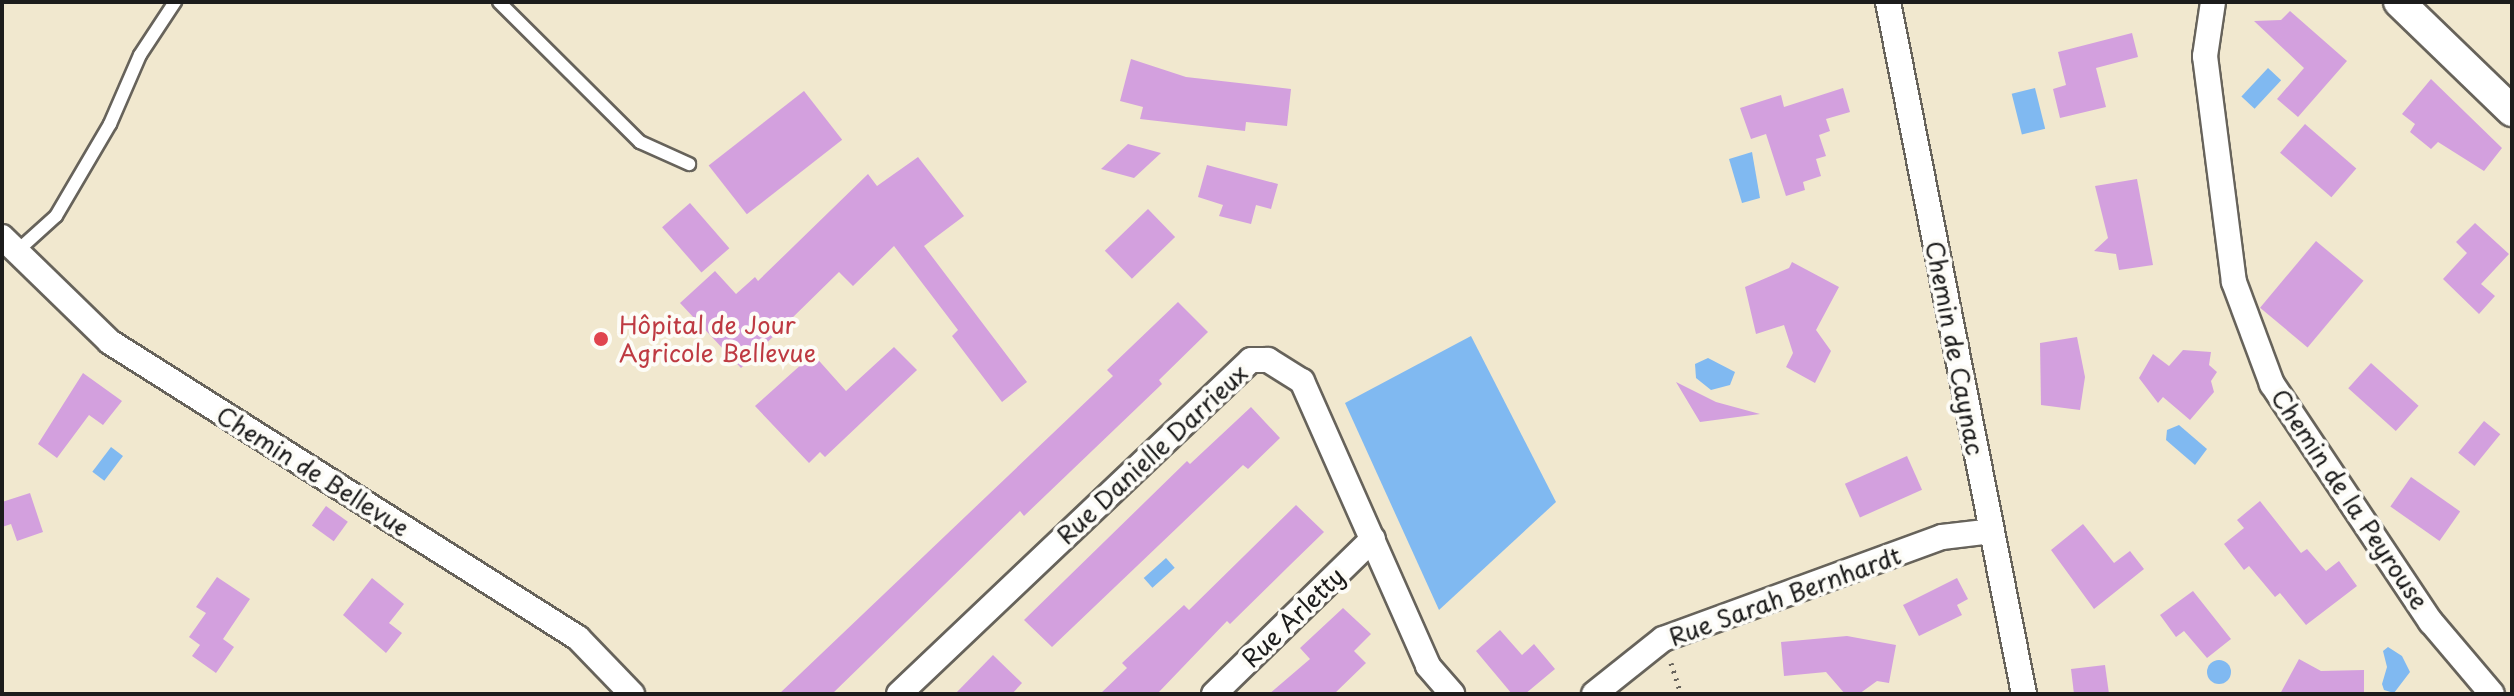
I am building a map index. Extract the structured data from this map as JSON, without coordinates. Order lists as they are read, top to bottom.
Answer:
{
  "streets": {
    "street": [
      "Chemin de Caynac",
      "Rue Danielle Darrieux",
      "Chemin de Bellevue",
      "Chemin de la Peyrouse",
      "Rue Sarah Bernhardt",
      "Rue Arletty"
    ]
  },
  "crossings": [
    ["Chemin de Caynac", "Rue Sarah Bernhardt"],
    ["Rue Danielle Darrieux", "Rue Arletty"]
  ],
  "places": ["Hôpital de Jour Agricole Bellevue"]
}
